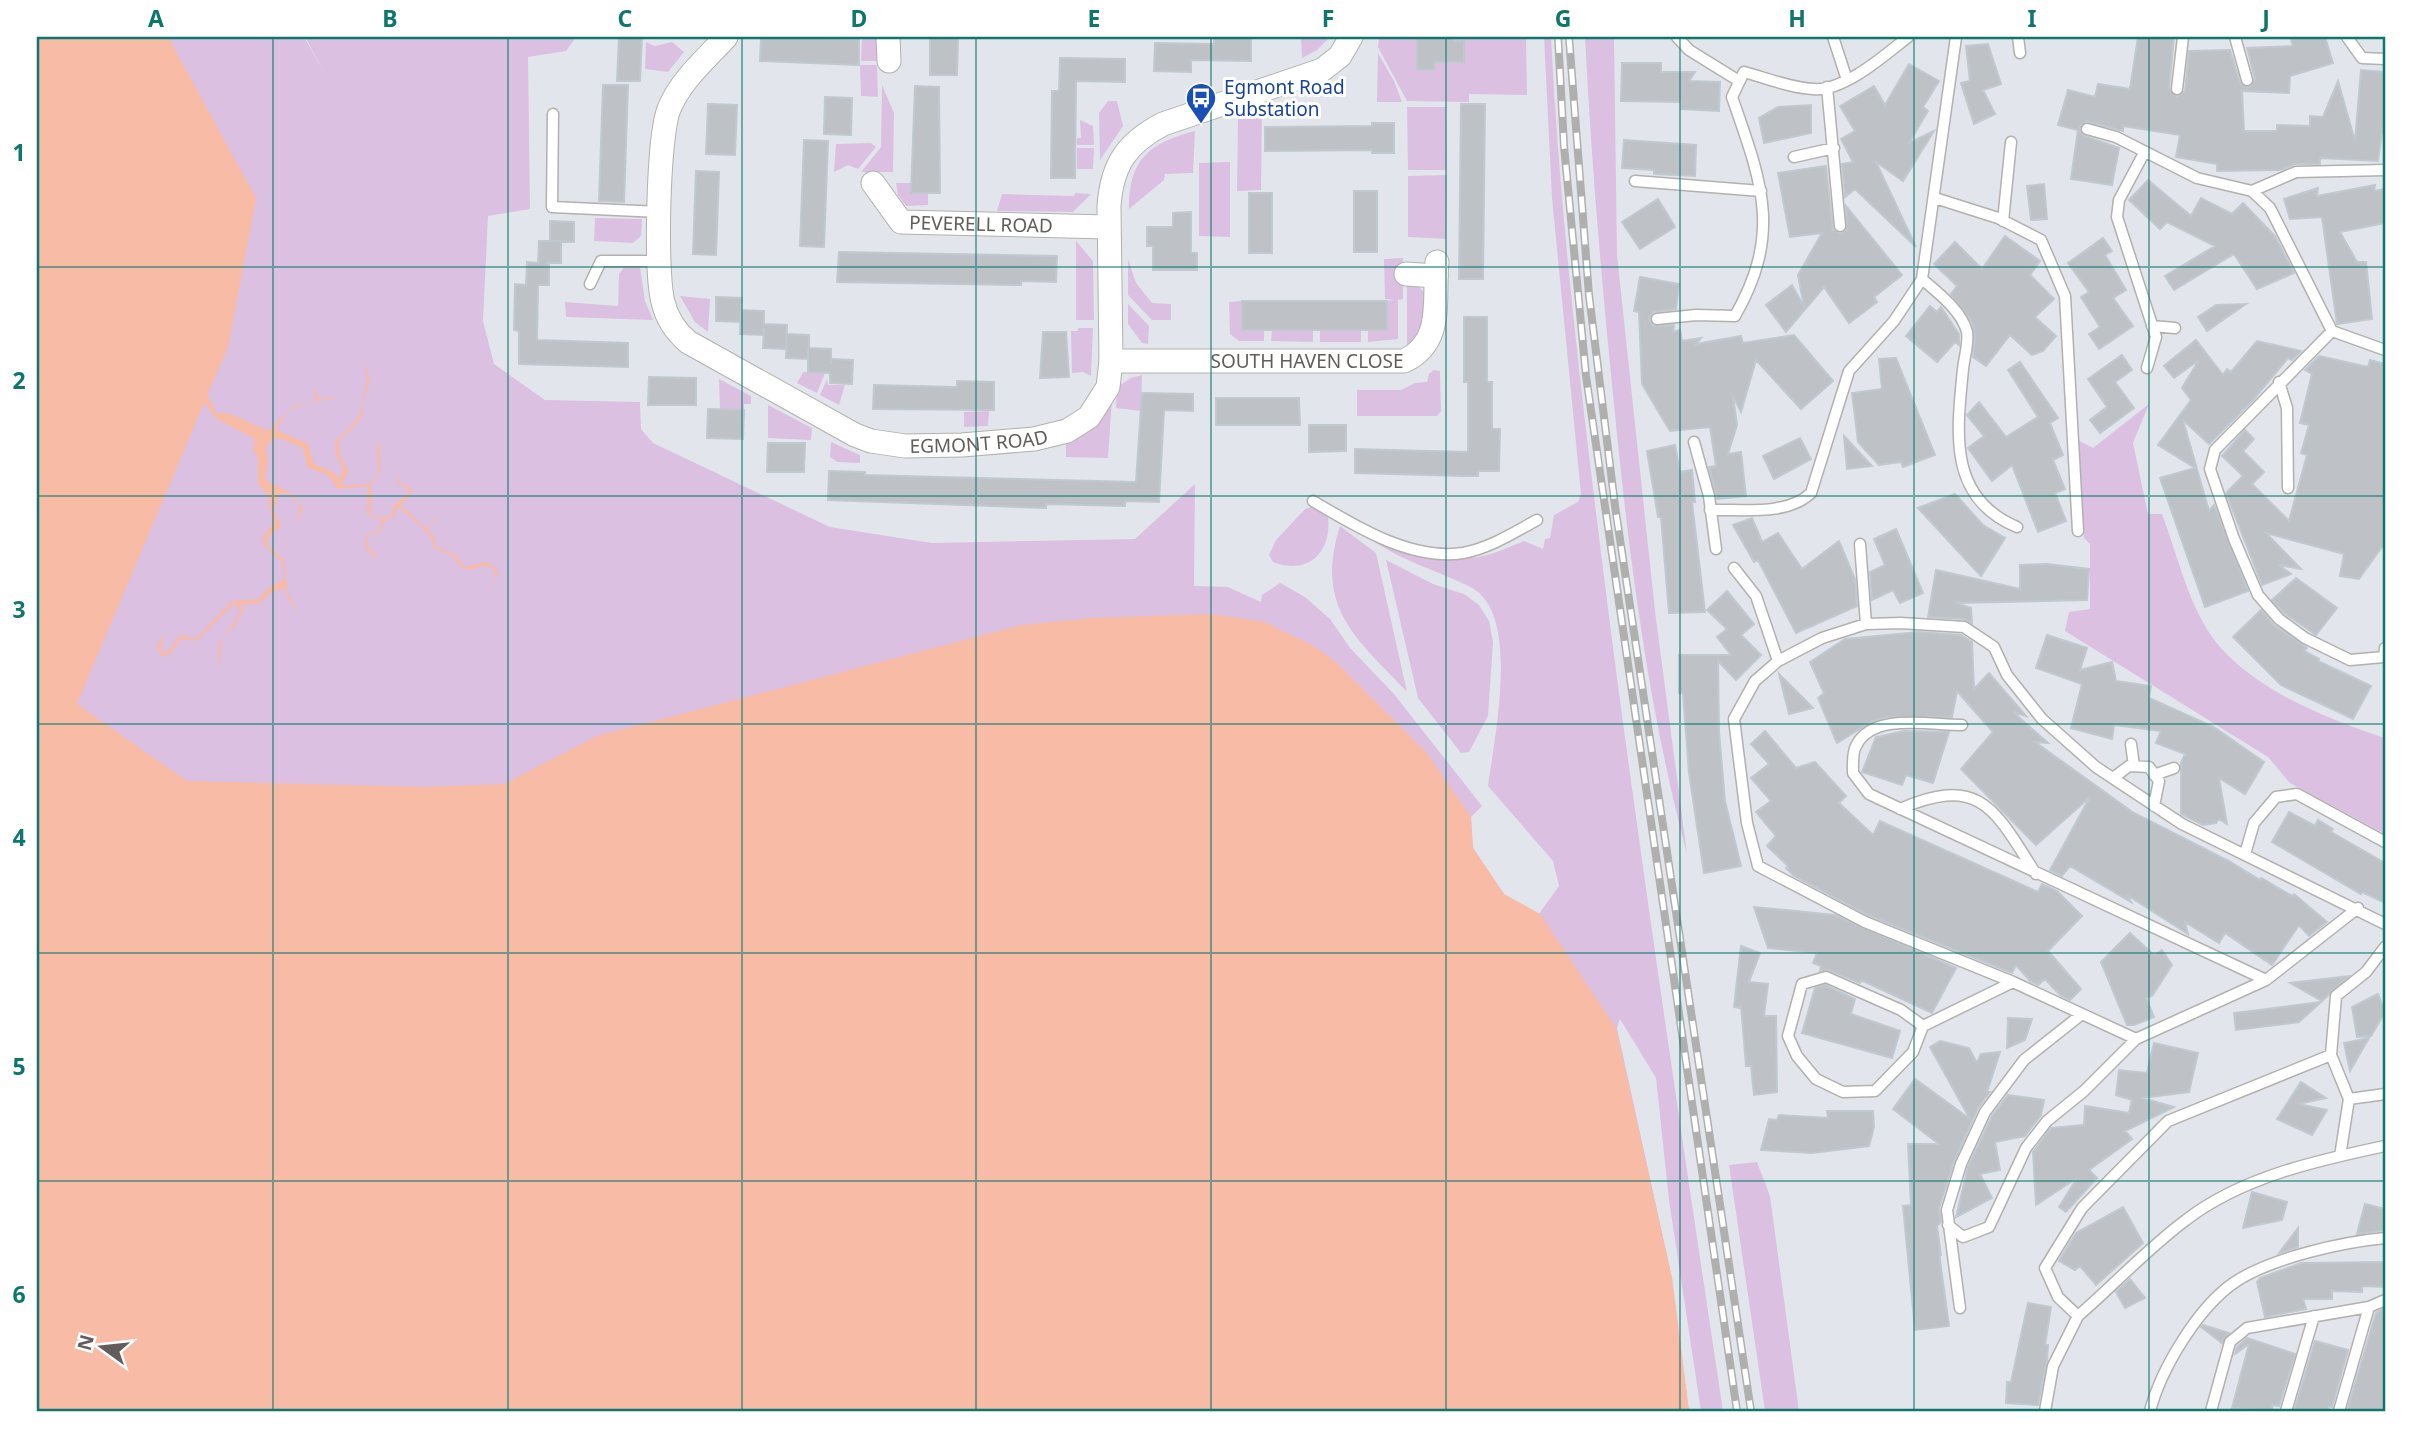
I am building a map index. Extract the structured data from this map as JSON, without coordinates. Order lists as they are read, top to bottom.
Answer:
{
  "streets": {
    "street": ["PEVERELL ROAD", "SOUTH HAVEN CLOSE", "EGMONT ROAD"]
  },
  "crossings": [
    ["PEVERELL ROAD", "EGMONT ROAD"],
    ["SOUTH HAVEN CLOSE", "EGMONT ROAD"]
  ],
  "places": {
    "bus stop": ["Egmont Road Substation"]
  },
  "north": "left",
  "grid": {
    "columns": [
      "A",
      "B",
      "C",
      "D",
      "E",
      "F",
      "G",
      "H",
      "I",
      "J"
    ],
    "rows": [
      "1",
      "2",
      "3",
      "4",
      "5",
      "6"
    ]
  }
}
